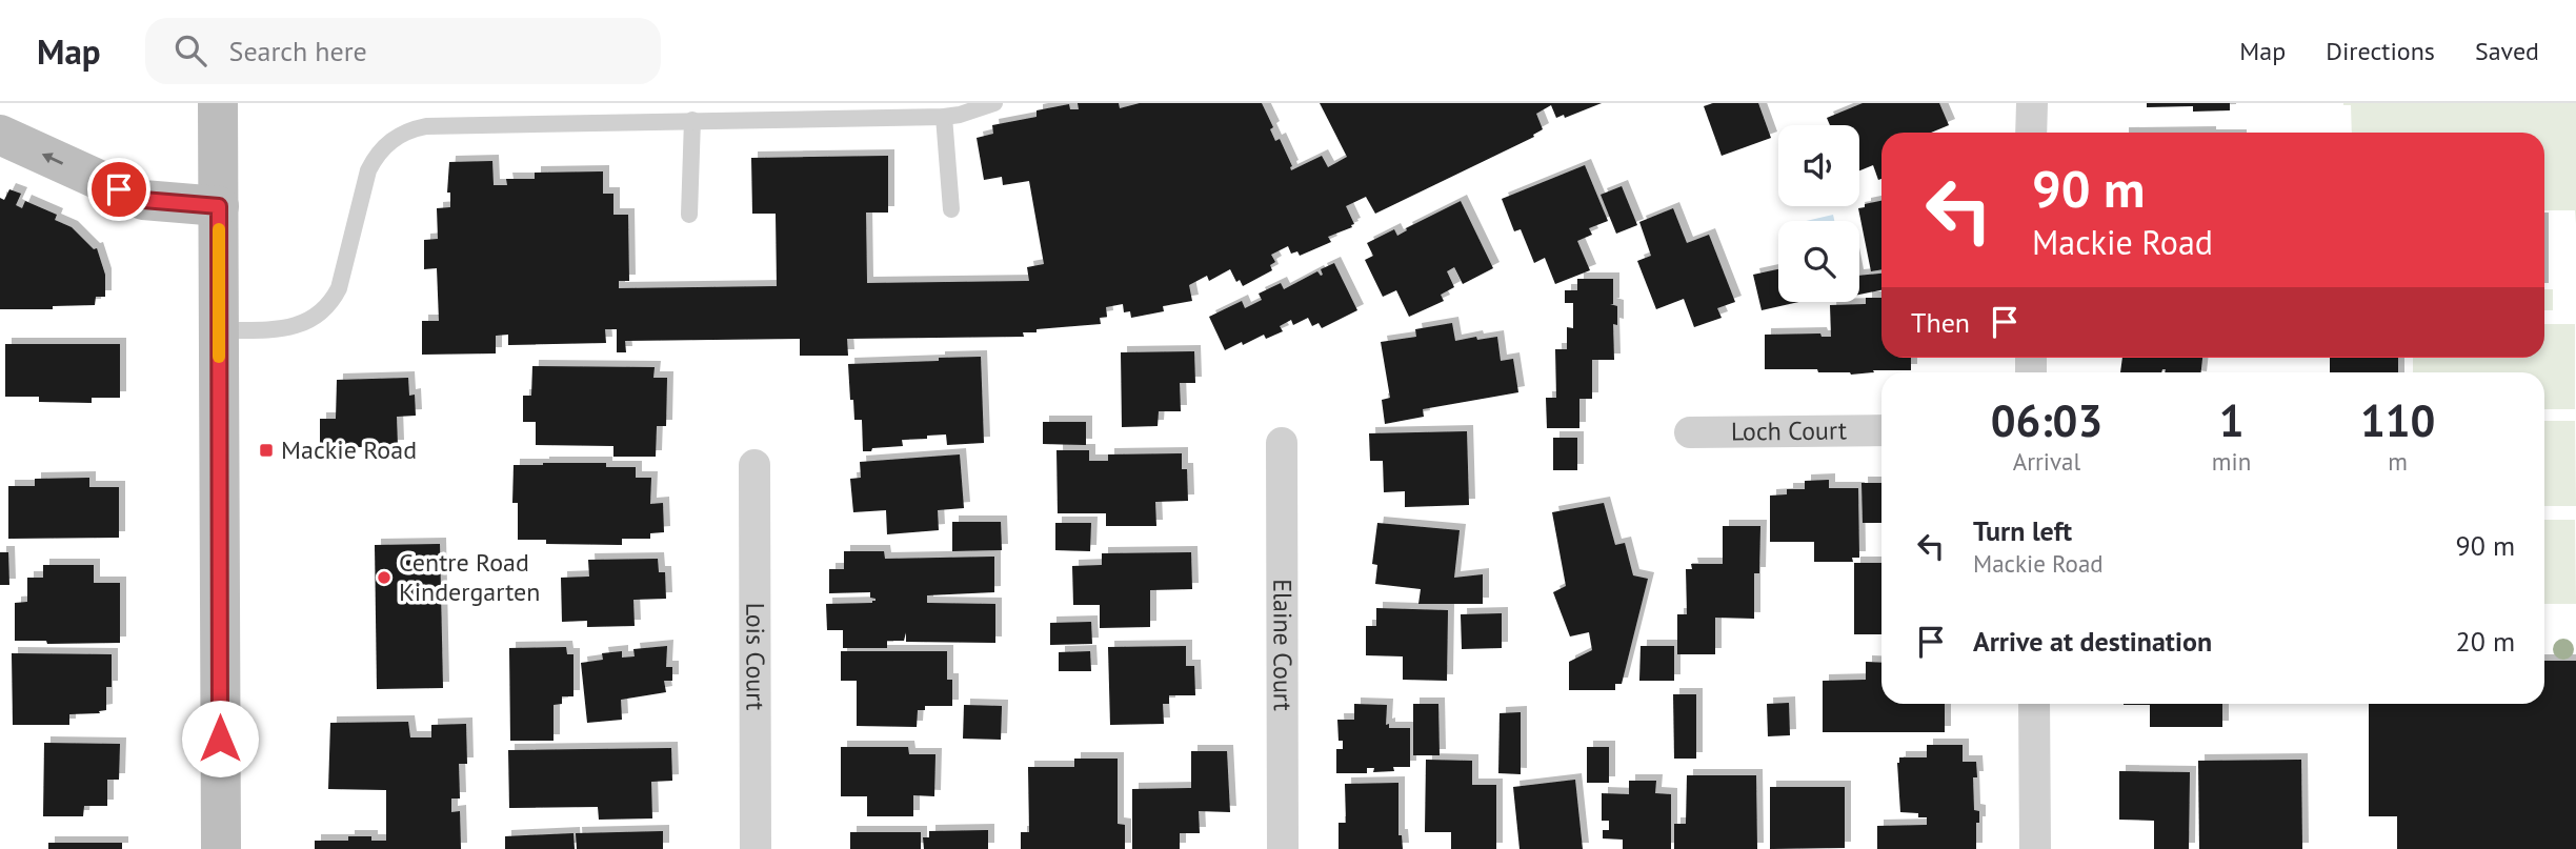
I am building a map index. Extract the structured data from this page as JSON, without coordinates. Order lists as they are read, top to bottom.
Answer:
{
  "streets": {
    "street": ["Loch Court", "Elaine Court", "Lois Court"]
  },
  "places": {
    "transit": ["Mackie Road"],
    "other": ["Centre Road Kindergarten"]
  },
  "page": {
    "header": "Map",
    "search": "Search here",
    "nav": ["Map", "Directions", "Saved"],
    "turn": ["90 m", "Mackie Road"],
    "then": "Then",
    "eta": [
      "06:03",
      "Arrival",
      "1",
      "min",
      "110",
      "m"
    ],
    "list": [
      {
        "name": "Turn left",
        "note": "Mackie Road",
        "value": "90 m"
      },
      {
        "name": "Arrive at destination",
        "value": "20 m"
      }
    ]
  }
}
